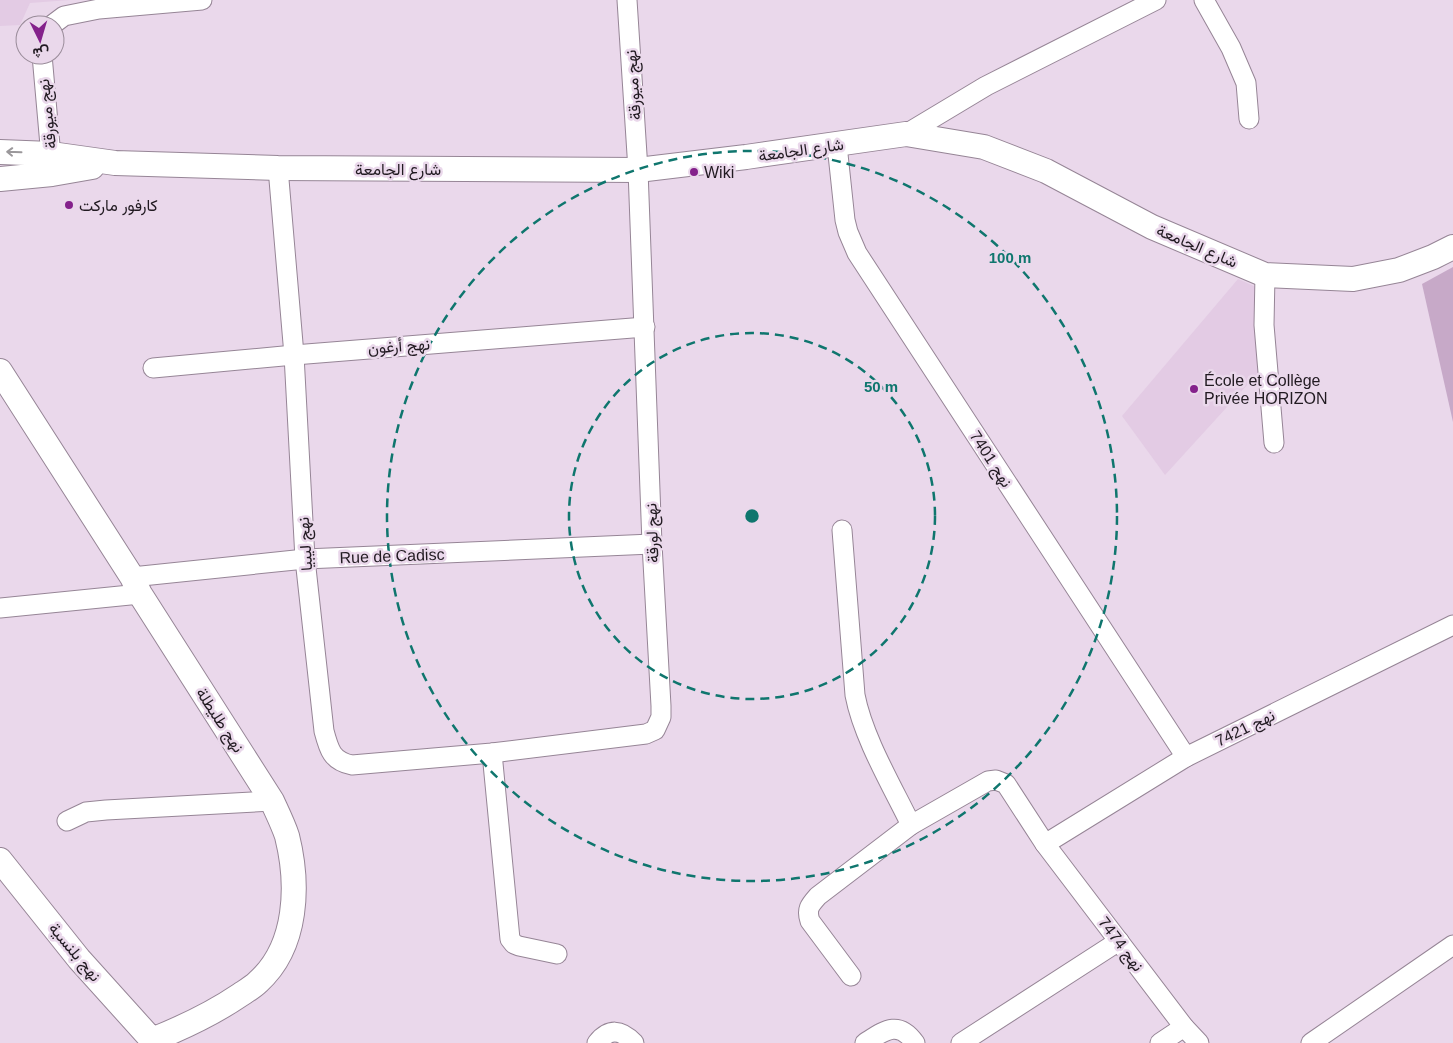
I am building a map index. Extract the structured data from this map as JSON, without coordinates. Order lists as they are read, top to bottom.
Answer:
{
  "streets": {
    "street": [
      "نهج ميورقة",
      "شارع الجامعة",
      "نهج أرغون",
      "نهج 7401",
      "نهج لورقة",
      "نهج ليبيا",
      "Rue de Cadisc",
      "نهج طليطلة",
      "نهج 7421",
      "نهج 7474",
      "نهج بلنسية"
    ]
  },
  "crossings": [
    ["نهج ميورقة", "شارع الجامعة"],
    ["نهج ميورقة", "نهج لورقة"],
    ["شارع الجامعة", "نهج 7401"],
    ["شارع الجامعة", "نهج لورقة"],
    ["شارع الجامعة", "نهج ليبيا"],
    ["نهج أرغون", "نهج لورقة"],
    ["نهج أرغون", "نهج ليبيا"],
    ["نهج 7401", "نهج 7421"],
    ["نهج لورقة", "نهج ليبيا"],
    ["نهج لورقة", "Rue de Cadisc"],
    ["نهج ليبيا", "Rue de Cadisc"],
    ["Rue de Cadisc", "نهج طليطلة"],
    ["نهج طليطلة", "نهج بلنسية"],
    ["نهج 7421", "نهج 7474"]
  ],
  "places": ["Wiki", "كارفور ماركت", "École et Collège Privée HORIZON"],
  "north": "bottom",
  "rings": ["100 m", "50 m"]
}
